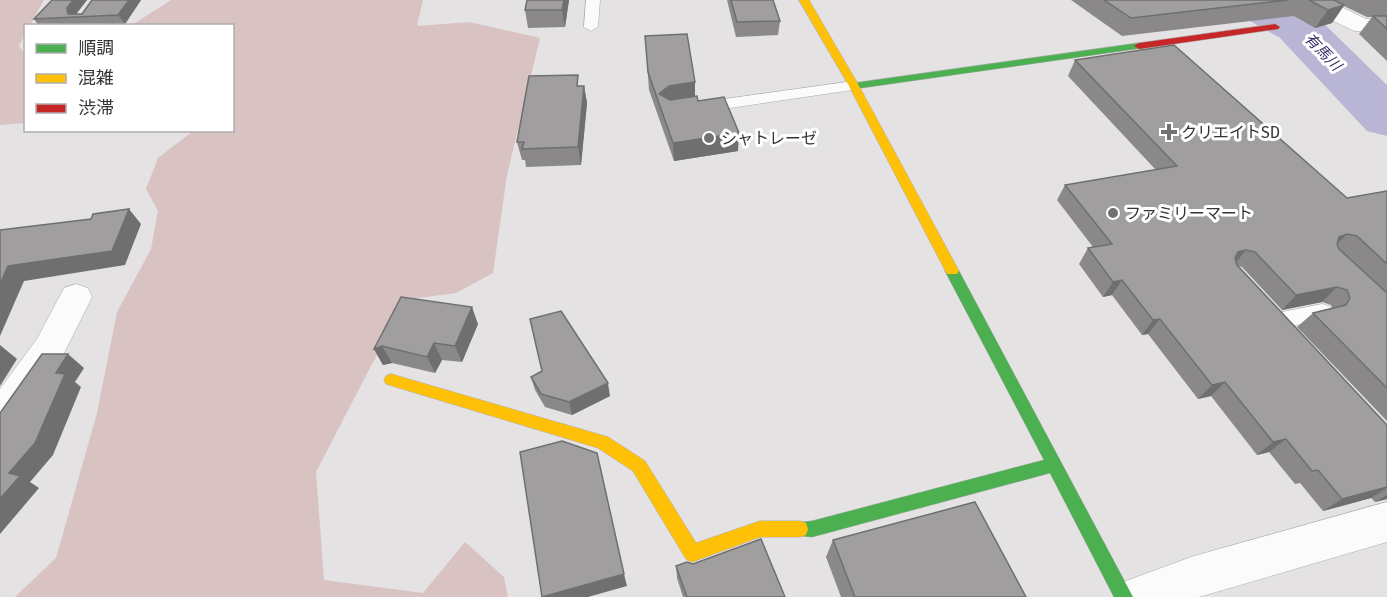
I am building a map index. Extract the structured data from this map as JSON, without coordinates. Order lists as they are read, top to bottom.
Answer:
{
  "water": ["有馬川"],
  "places": {
    "health": ["クリエイトSD"],
    "other": ["シャトレーゼ", "ファミリーマート"]
  },
  "legend": ["順調", "混雑", "渋滞"]
}
